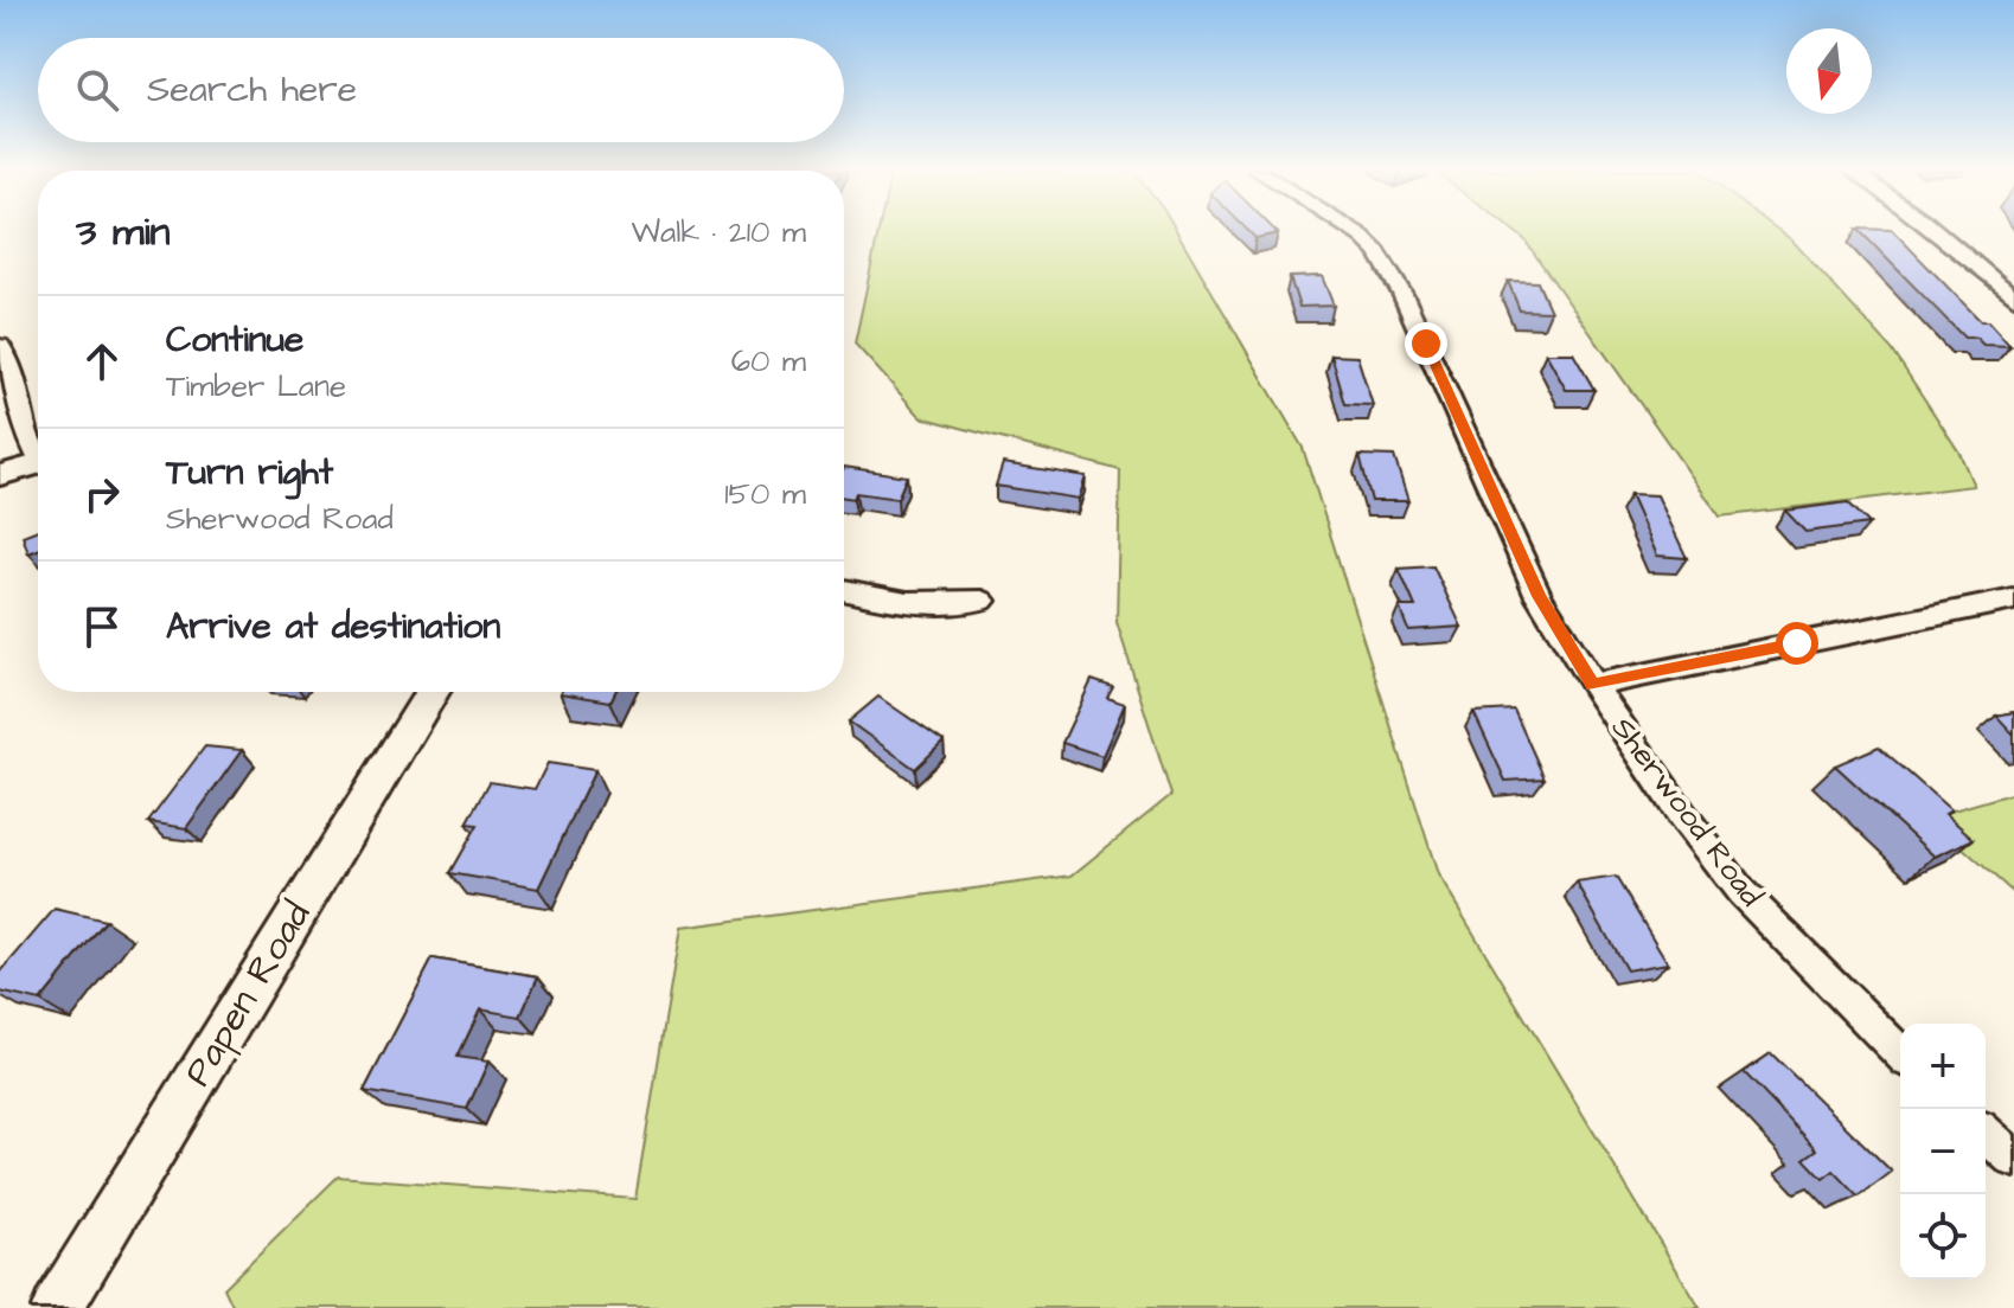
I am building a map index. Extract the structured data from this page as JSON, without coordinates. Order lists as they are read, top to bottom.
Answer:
{
  "streets": {
    "street": ["Sherwood Road", "Papen Road"]
  },
  "north": "bottom",
  "page": {
    "search": "Search here",
    "heading": ["3 min", "Walk · 210 m"],
    "list": [
      ["Continue", "Timber Lane", "60 m"],
      ["Turn right", "Sherwood Road", "150 m"],
      "Arrive at destination"
    ],
    "map_buttons": ["+", "−"]
  }
}
